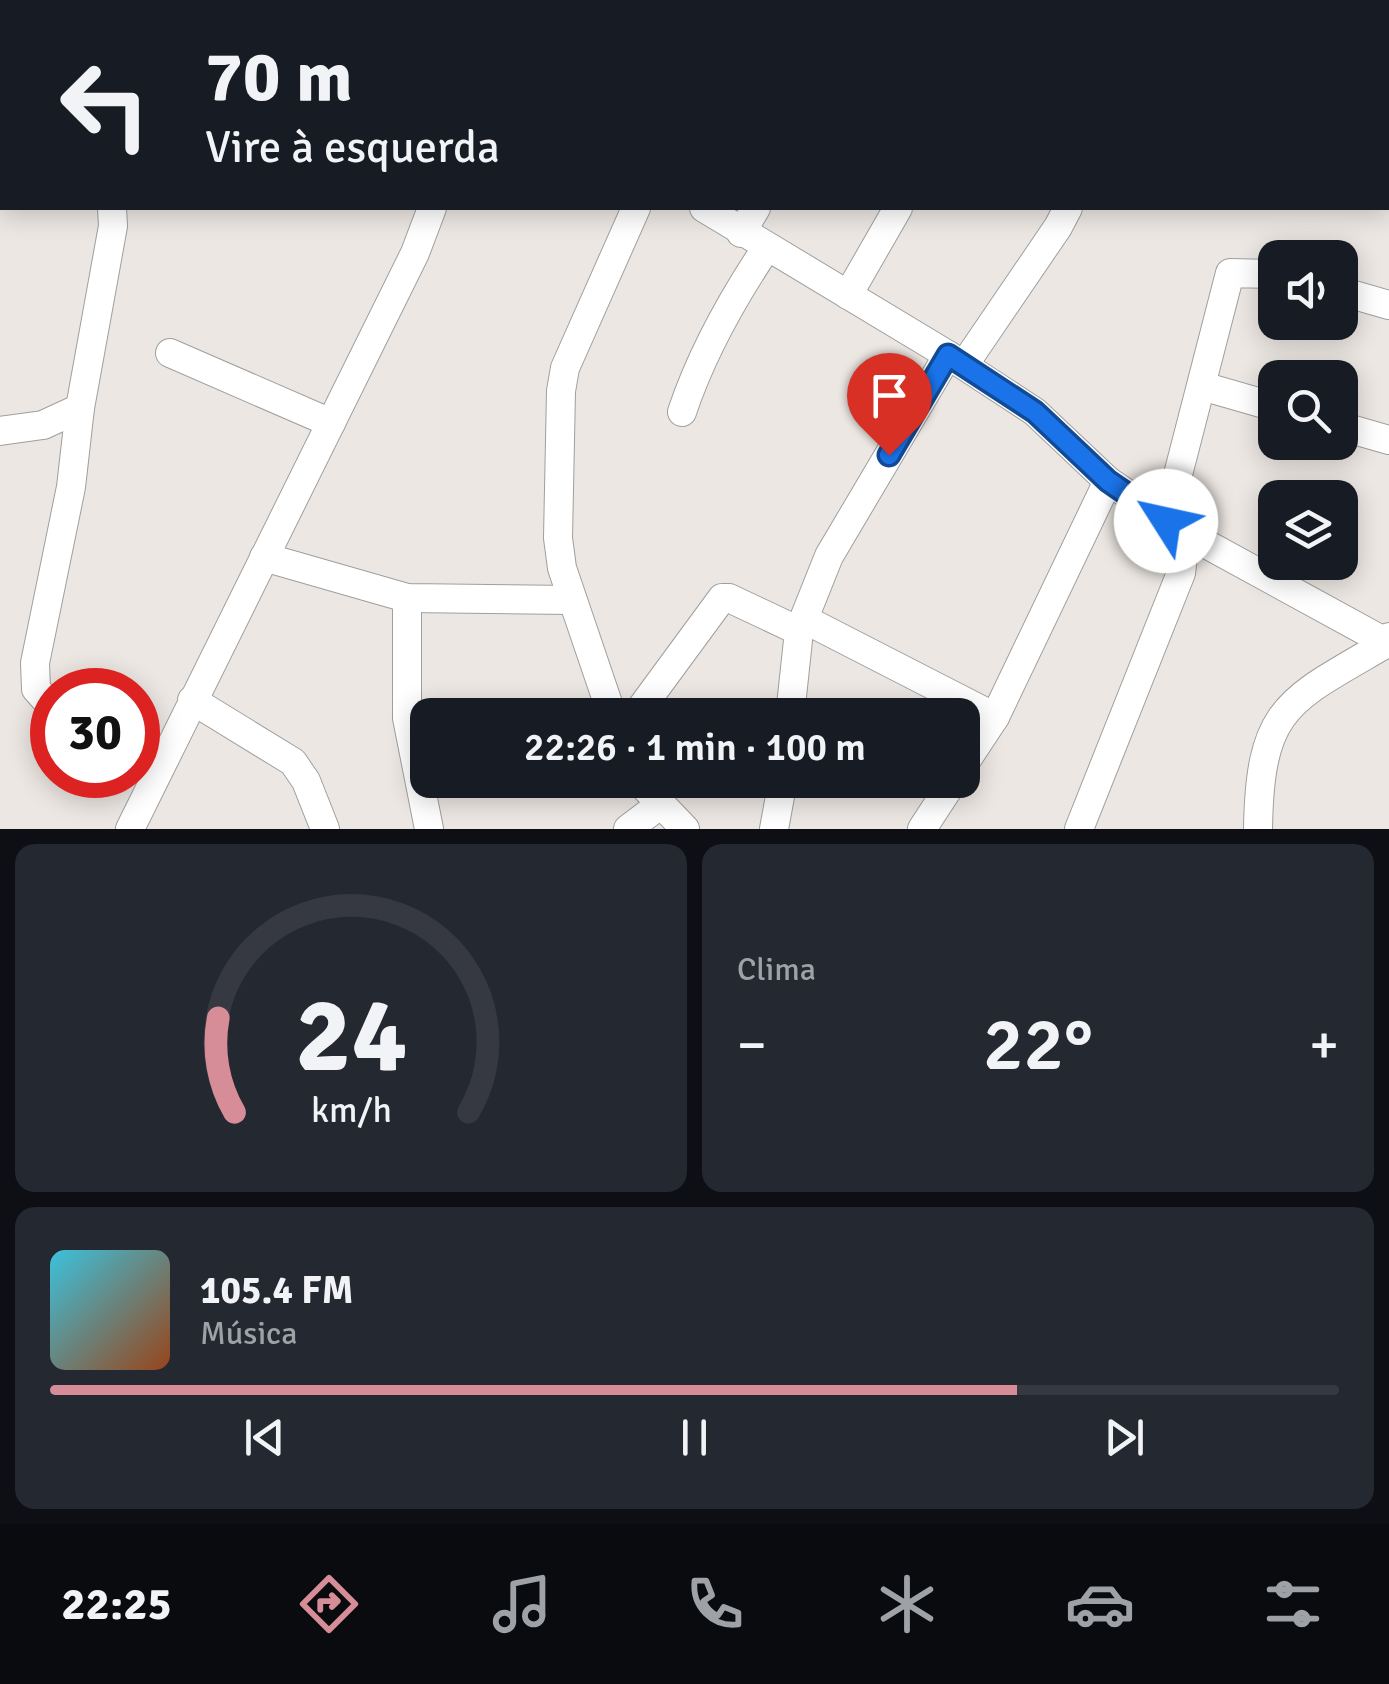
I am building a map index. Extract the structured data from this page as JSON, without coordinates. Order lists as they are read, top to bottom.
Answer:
{
  "page": {
    "turn": ["70 m", "Vire à esquerda"],
    "limit": "30",
    "trip": "22:26 · 1 min · 100 m",
    "tile": "Clima",
    "heat": ["−", "22°", "+"],
    "song": ["105.4 FM", "Música"],
    "tabs": "22:25",
    "gauge": ["24", "km/h"]
  }
}
